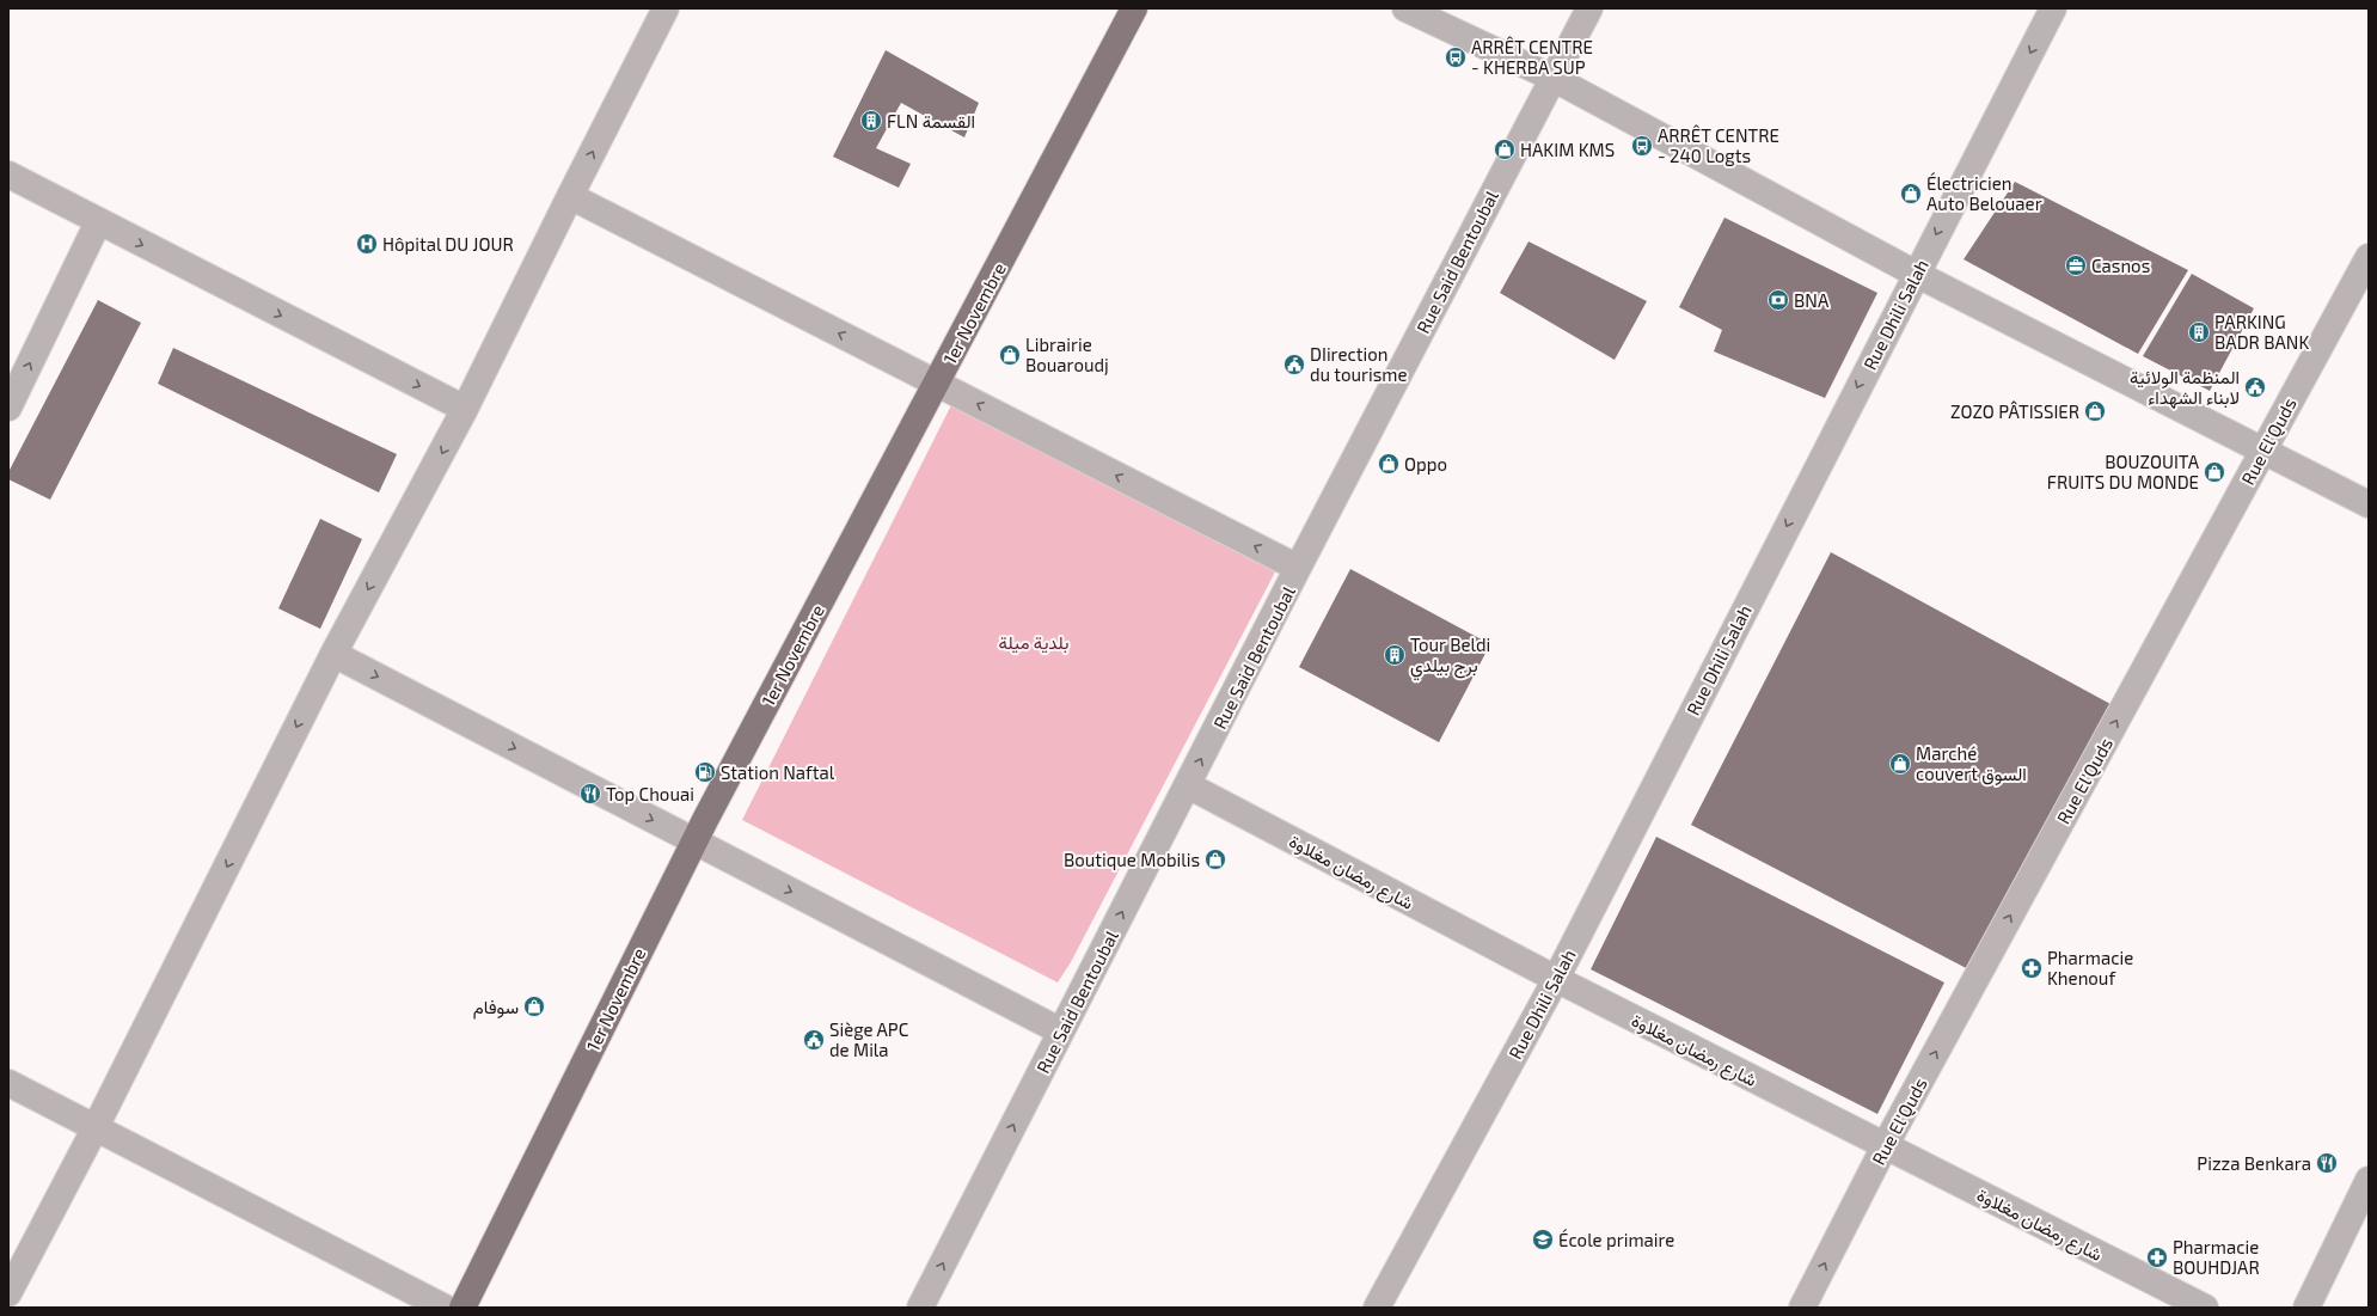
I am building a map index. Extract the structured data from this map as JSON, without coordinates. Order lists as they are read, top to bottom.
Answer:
{
  "streets": {
    "main road": ["1er Novembre"],
    "street": [
      "Rue Said Bentoubal",
      "Rue Dhili Salah",
      "Rue El'Quds",
      "شارع رمضان مغلاوة"
    ]
  },
  "crossings": [
    ["Rue Said Bentoubal", "شارع رمضان مغلاوة"],
    ["Rue Dhili Salah", "شارع رمضان مغلاوة"],
    ["Rue El'Quds", "شارع رمضان مغلاوة"]
  ],
  "one_way": ["Rue Said Bentoubal", "Rue Dhili Salah", "Rue El'Quds"],
  "parks": ["بلدية ميلة"],
  "places": {
    "bus stop": ["ARRÊT CENTRE - KHERBA SUP", "ARRÊT CENTRE - 240 Logts"],
    "building": ["FLN القسمة", "PARKING BADR BANK", "Tour Beldi برج بيلدي"],
    "shop": [
      "HAKIM KMS",
      "Électricien Auto Belouaer",
      "Librairie Bouaroudj",
      "ZOZO PÂTISSIER",
      "Oppo",
      "BOUZOUITA FRUITS DU MONDE",
      "Marché couvert السوق",
      "Boutique Mobilis",
      "سوفام"
    ],
    "hospital": ["Hôpital DU JOUR"],
    "office": ["Casnos"],
    "bank": ["BNA"],
    "public building": ["DIirection du tourisme", "المنظمة الولائية لابناء الشهداء", "Siège APC de Mila"],
    "fuel station": ["Station Naftal"],
    "restaurant": ["Top Chouai", "Pizza Benkara"],
    "pharmacy": ["Pharmacie Khenouf", "Pharmacie BOUHDJAR"],
    "school or university": ["École primaire"]
  }
}
